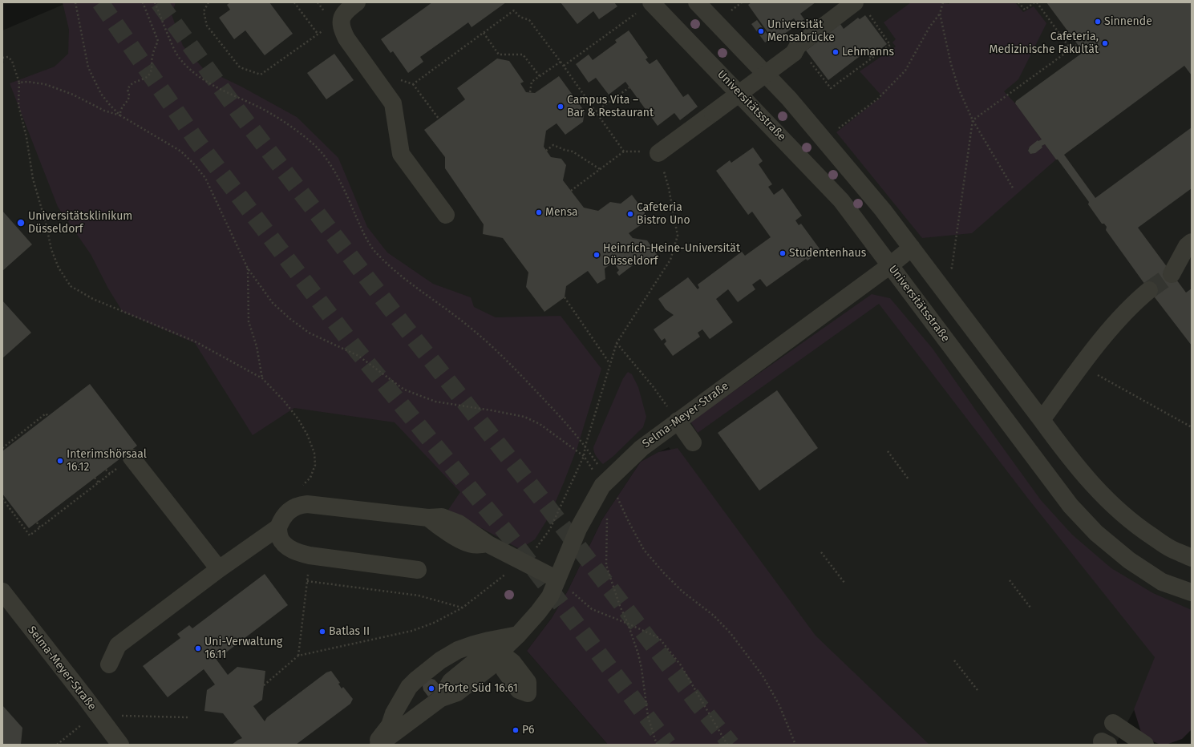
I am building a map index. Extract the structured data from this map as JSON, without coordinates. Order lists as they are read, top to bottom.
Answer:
{
  "streets": {
    "street": ["Universitätsstraße", "Selma-Meyer-Straße"]
  },
  "crossings": [
    ["Universitätsstraße", "Selma-Meyer-Straße"]
  ],
  "places": [
    "Sinnende",
    "Universität Mensabrücke",
    "Cafeteria, Medizinische Fakultät",
    "Lehmanns",
    "Campus Vita – Bar & Restaurant",
    "Mensa",
    "Cafeteria Bistro Uno",
    "Universitätsklinikum Düsseldorf",
    "Studentenhaus",
    "Heinrich-Heine-Universität Düsseldorf",
    "Interimshörsaal 16.12",
    "Batlas II",
    "Uni-Verwaltung 16.11",
    "Pforte Süd 16.61",
    "P6"
  ]
}
